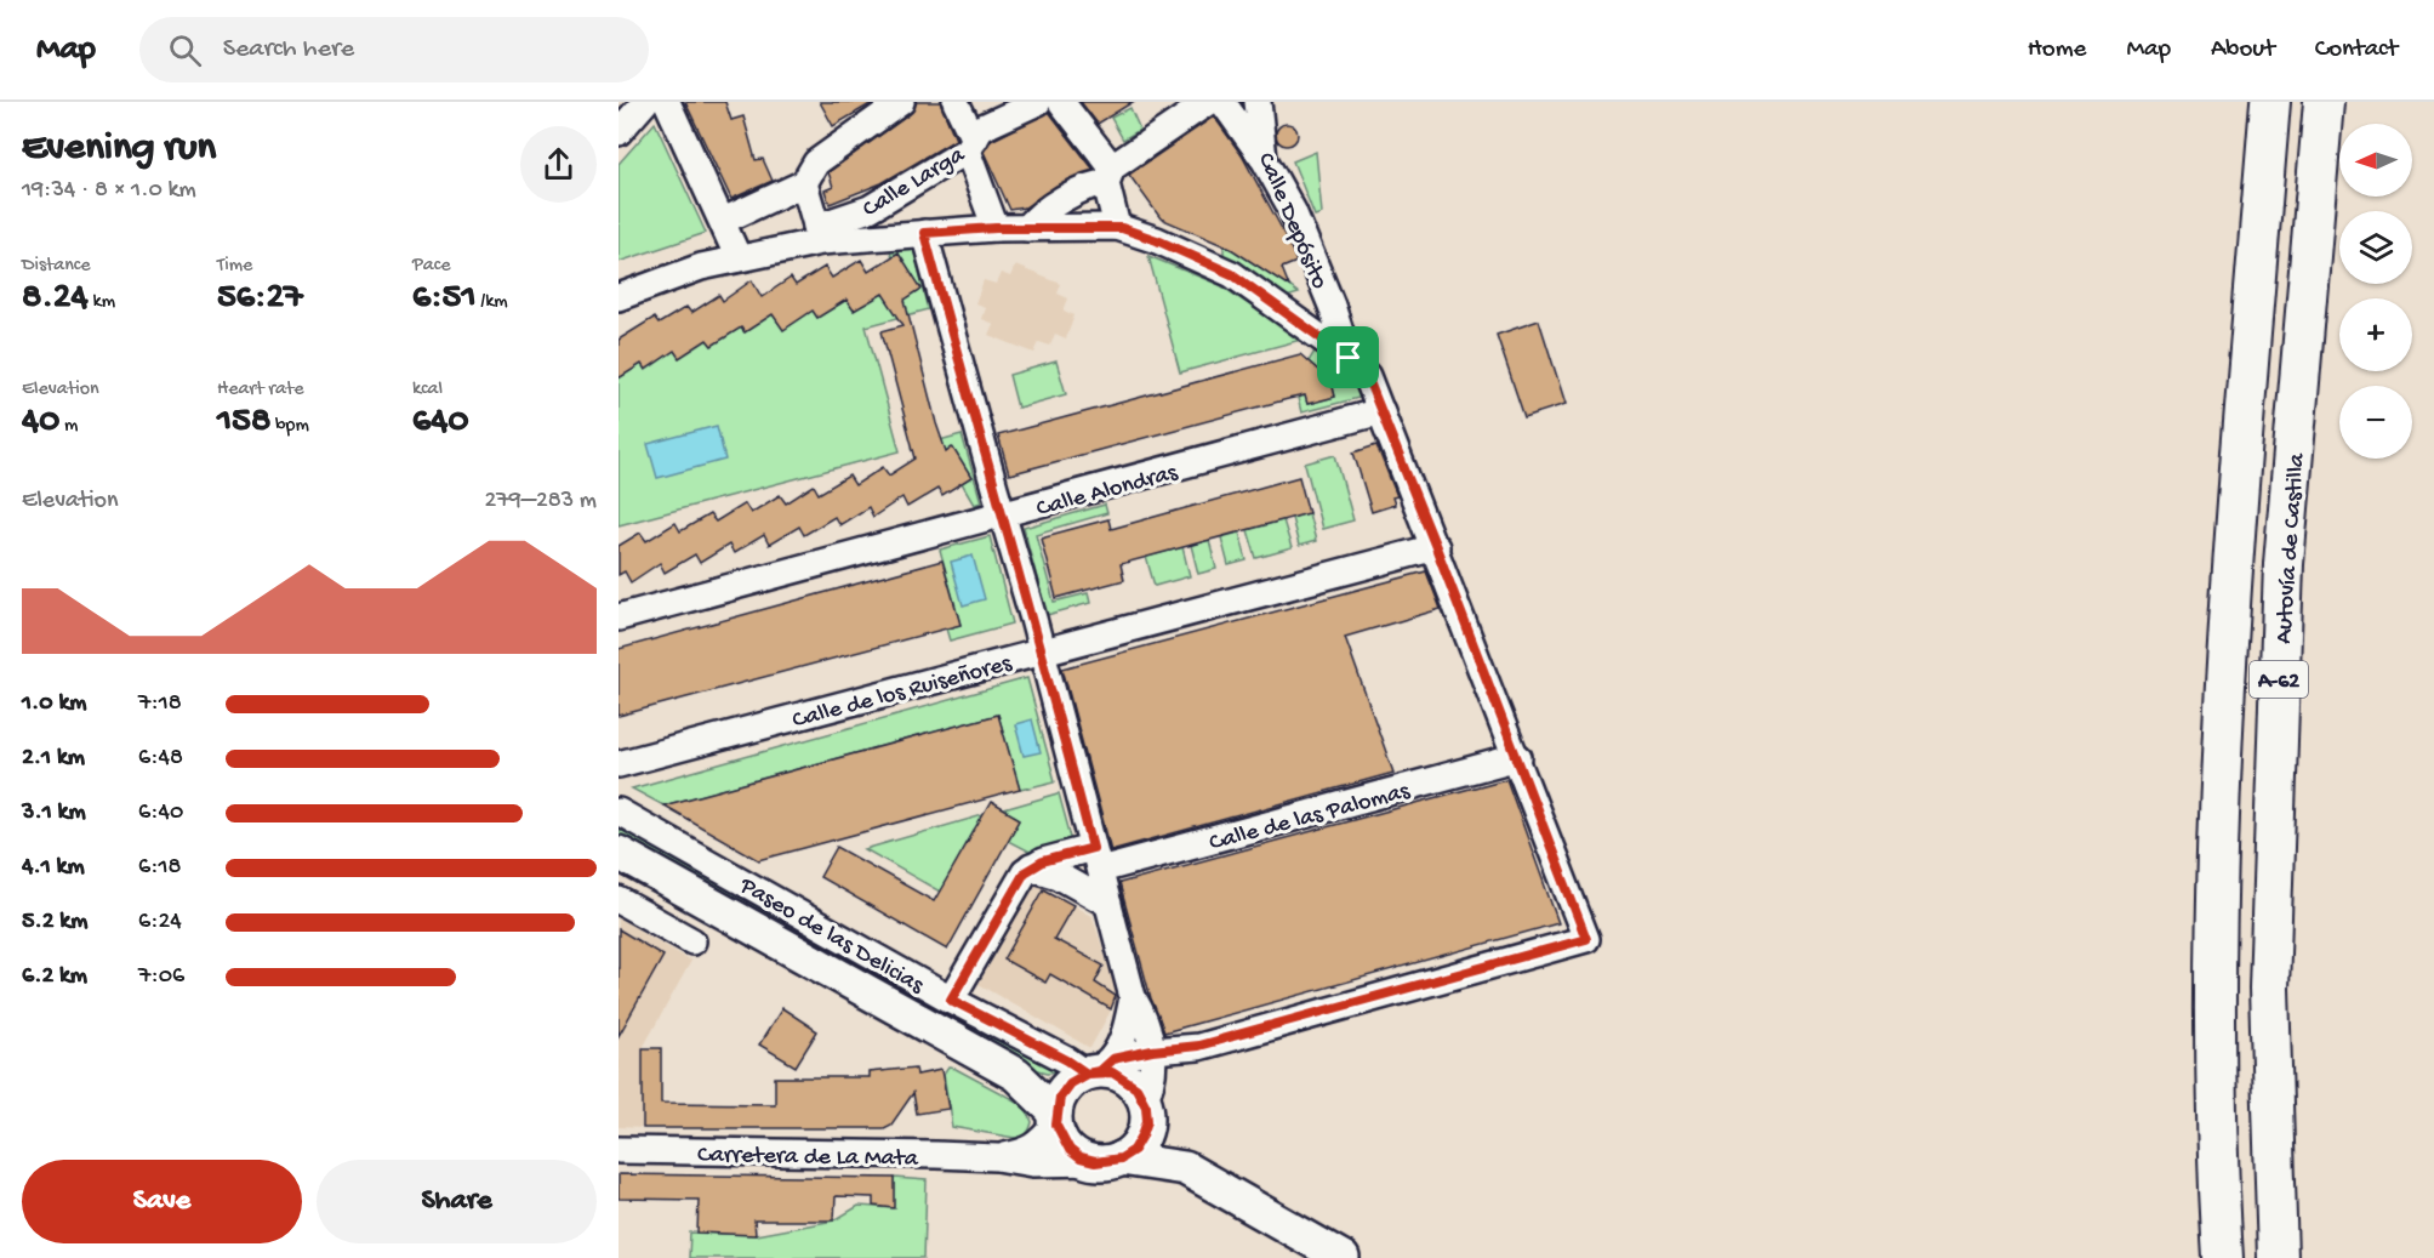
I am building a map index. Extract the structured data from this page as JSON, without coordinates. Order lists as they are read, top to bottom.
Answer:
{
  "streets": {
    "highway": ["Autovía de Castilla", "A-62"],
    "main road": ["Paseo de las Delicias"],
    "street": [
      "Calle Larga",
      "Calle Depósito",
      "Calle Alondras",
      "Calle de los Ruiseñores",
      "Calle de las Palomas",
      "Carretera de La Mata"
    ]
  },
  "crossings": [
    ["Calle Depósito", "Calle Alondras"],
    ["Calle Depósito", "Calle de los Ruiseñores"],
    ["Calle Depósito", "Calle de las Palomas"],
    ["Paseo de las Delicias", "Carretera de La Mata"]
  ],
  "north": "left",
  "page": {
    "header": "Map",
    "search": "Search here",
    "nav": [
      "Home",
      "Map",
      "About",
      "Contact"
    ],
    "heading": ["Evening run", "19:34 · 8 × 1.0 km"],
    "map_buttons": ["+", "−"],
    "stats": [
      ["Distance", "8.24 km"],
      ["Time", "56:27"],
      ["Pace", "6:51 /km"],
      ["Elevation", "40 m"],
      ["Heart rate", "158 bpm"],
      ["kcal", "640"]
    ],
    "chart": ["Elevation", "279–283 m"],
    "list": [
      {
        "name": "1.0 km",
        "note": "7:18"
      },
      {
        "name": "2.1 km",
        "note": "6:48"
      },
      {
        "name": "3.1 km",
        "note": "6:40"
      },
      {
        "name": "4.1 km",
        "note": "6:18"
      },
      {
        "name": "5.2 km",
        "note": "6:24"
      },
      {
        "name": "6.2 km",
        "note": "7:06"
      }
    ],
    "buttons": ["Save", "Share"]
  }
}
